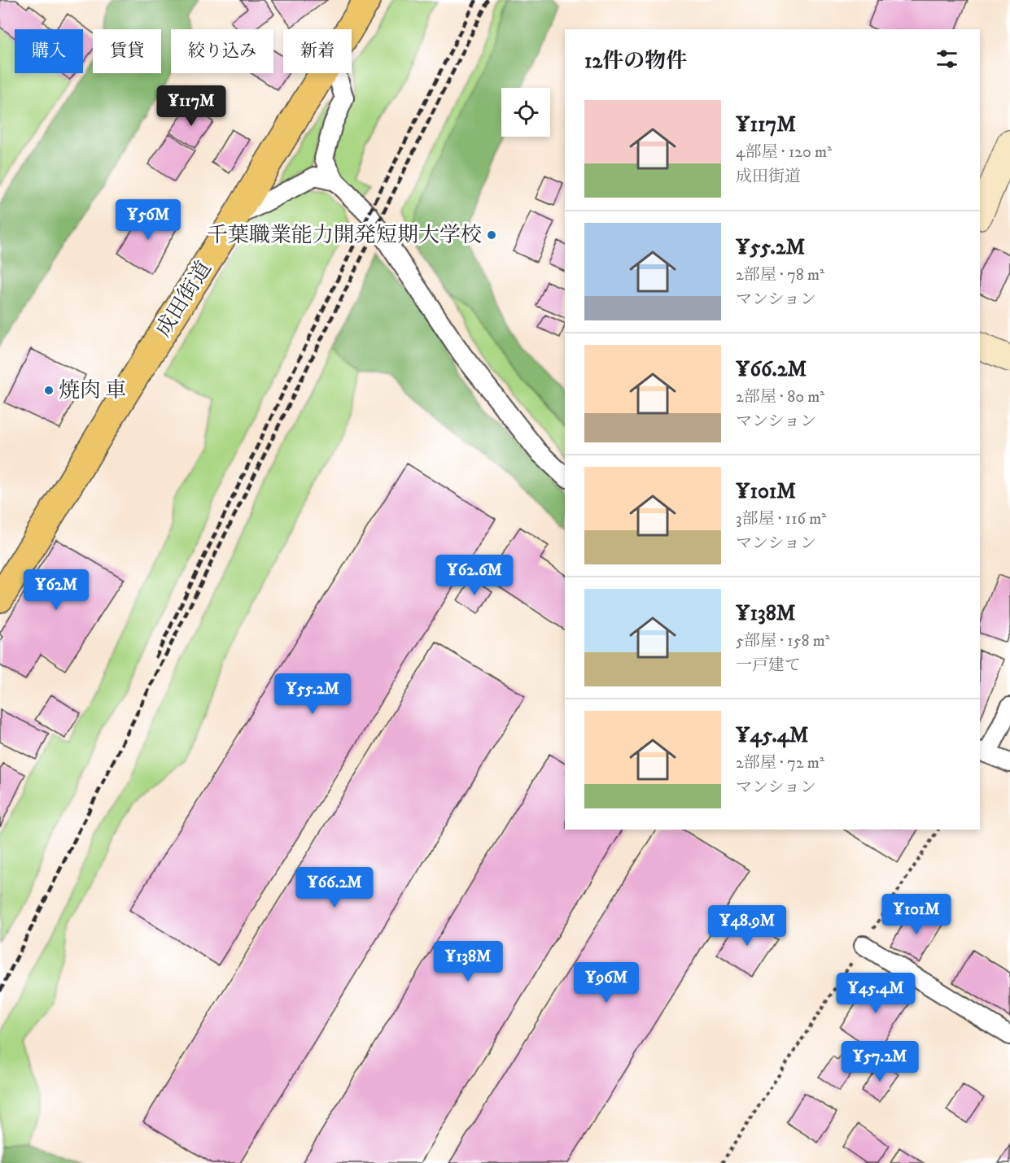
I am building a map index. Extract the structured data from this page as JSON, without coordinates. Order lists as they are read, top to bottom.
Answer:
{
  "streets": {
    "highway": ["成田街道"]
  },
  "places": ["千葉職業能力開発短期大学校", "焼肉 車"],
  "page": {
    "chip": [
      "購入",
      "賃貸",
      "絞り込み",
      "新着"
    ],
    "heading": "12件の物件",
    "price": [
      "¥117M",
      "¥56M",
      "¥62.6M",
      "¥62M",
      "¥55.2M",
      "¥66.2M",
      "¥101M",
      "¥48.9M",
      "¥138M",
      "¥96M",
      "¥45.4M",
      "¥57.2M"
    ],
    "list": [
      {
        "name": "¥117M",
        "note": "4部屋 · 120 m² · 成田街道"
      },
      {
        "name": "¥55.2M",
        "note": "2部屋 · 78 m² · マンション"
      },
      {
        "name": "¥66.2M",
        "note": "2部屋 · 80 m² · マンション"
      },
      {
        "name": "¥101M",
        "note": "3部屋 · 116 m² · マンション"
      },
      {
        "name": "¥138M",
        "note": "5部屋 · 158 m² · 一戸建て"
      },
      {
        "name": "¥45.4M",
        "note": "2部屋 · 72 m² · マンション"
      }
    ]
  }
}
